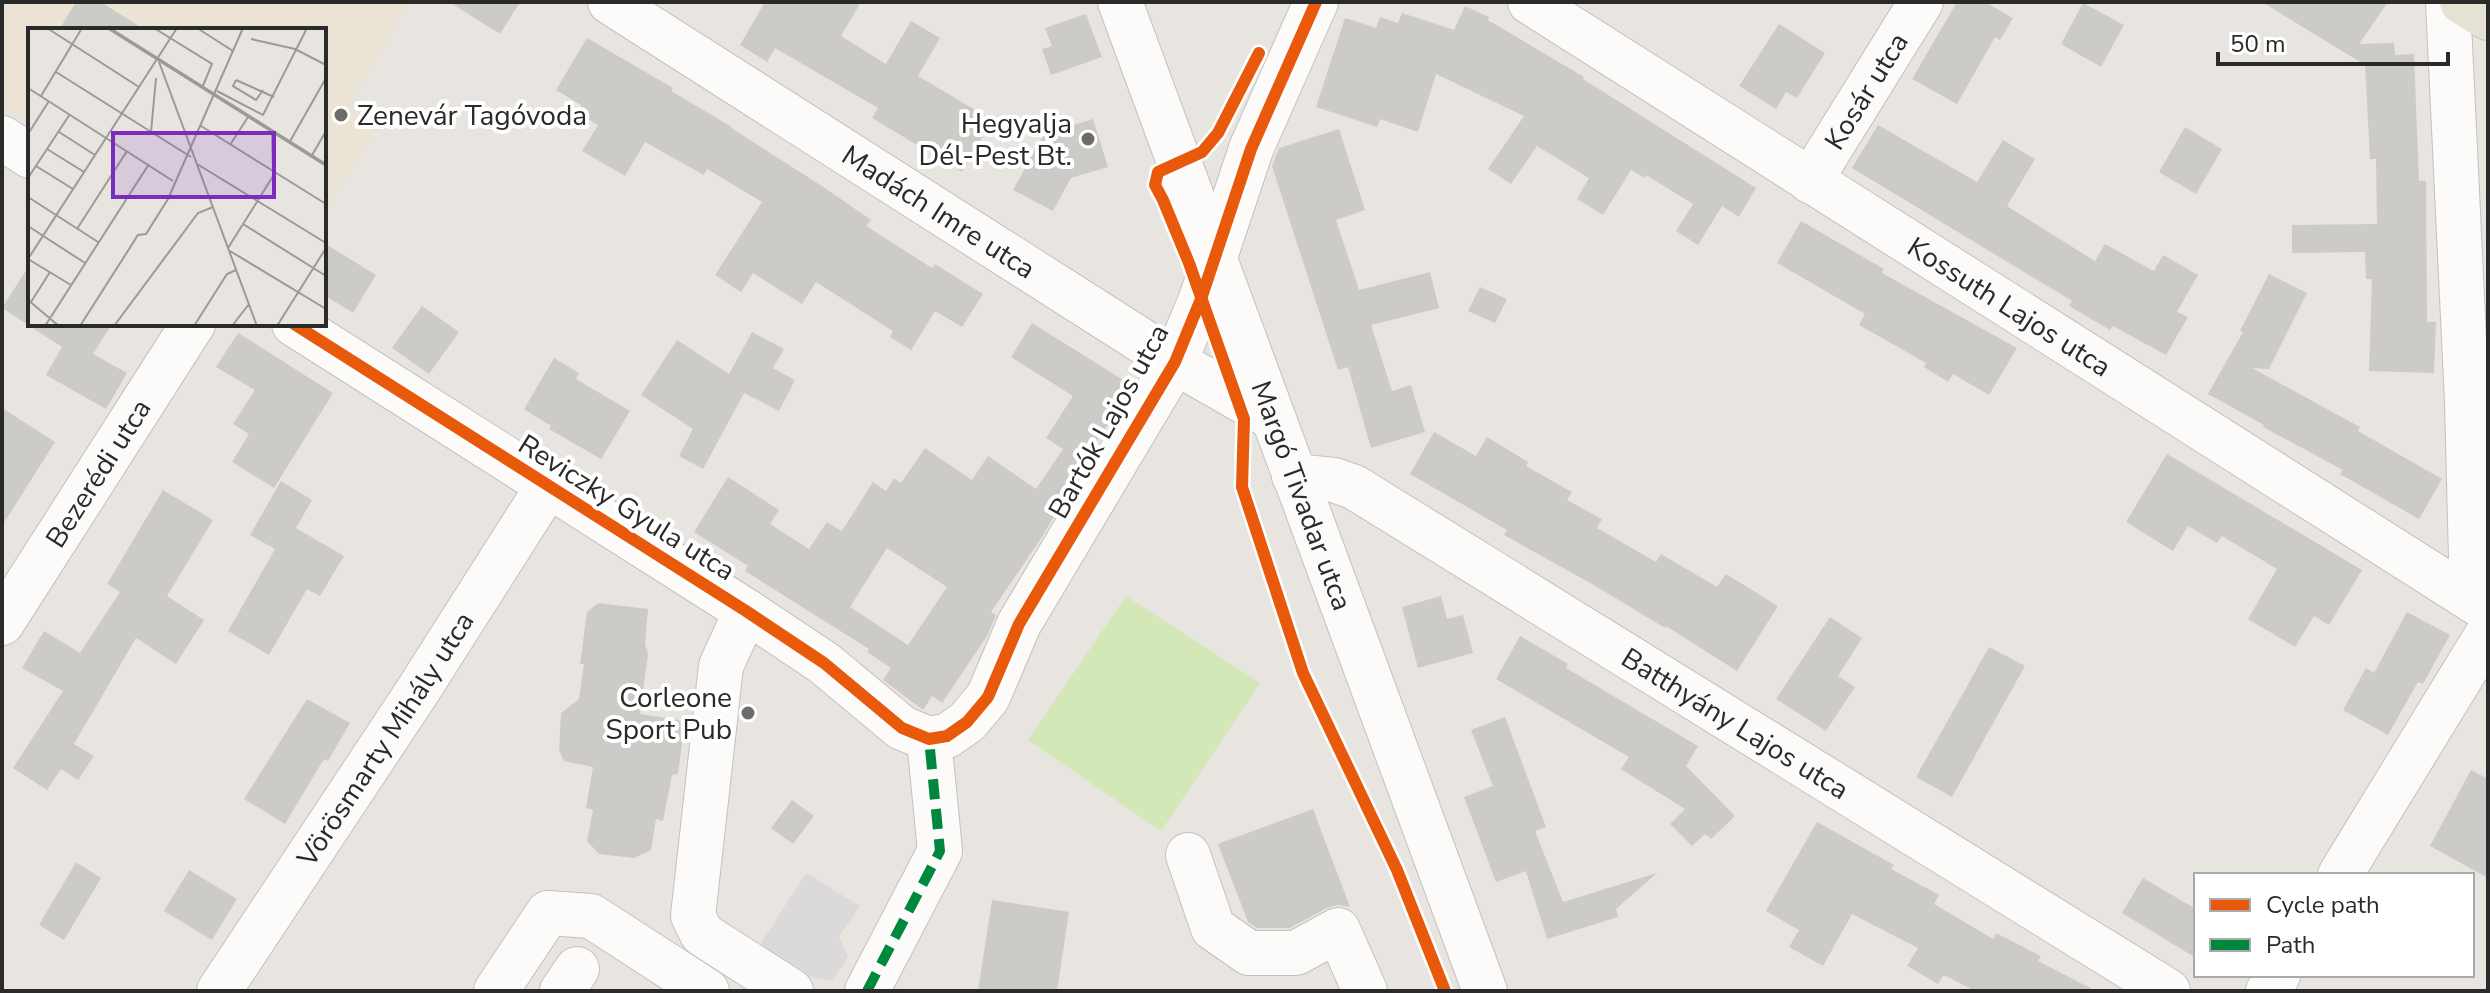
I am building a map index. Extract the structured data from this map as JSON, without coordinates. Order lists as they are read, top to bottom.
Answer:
{
  "streets": {
    "street": [
      "Kosár utca",
      "Madách Imre utca",
      "Kossuth Lajos utca",
      "Bartók Lajos utca",
      "Bezerédi utca",
      "Margó Tivadar utca",
      "Reviczky Gyula utca",
      "Batthyány Lajos utca",
      "Vörösmarty Mihály utca"
    ]
  },
  "crossings": [
    ["Kosár utca", "Kossuth Lajos utca"],
    ["Madách Imre utca", "Bartók Lajos utca"],
    ["Madách Imre utca", "Margó Tivadar utca"],
    ["Bartók Lajos utca", "Margó Tivadar utca"],
    ["Bartók Lajos utca", "Reviczky Gyula utca"],
    ["Margó Tivadar utca", "Batthyány Lajos utca"],
    ["Reviczky Gyula utca", "Vörösmarty Mihály utca"]
  ],
  "places": ["Zenevár Tagóvoda", "Hegyalja Dél-Pest Bt.", "Corleone Sport Pub"],
  "legend": ["Cycle path", "Path"],
  "scale_bar": "50 m"
}
